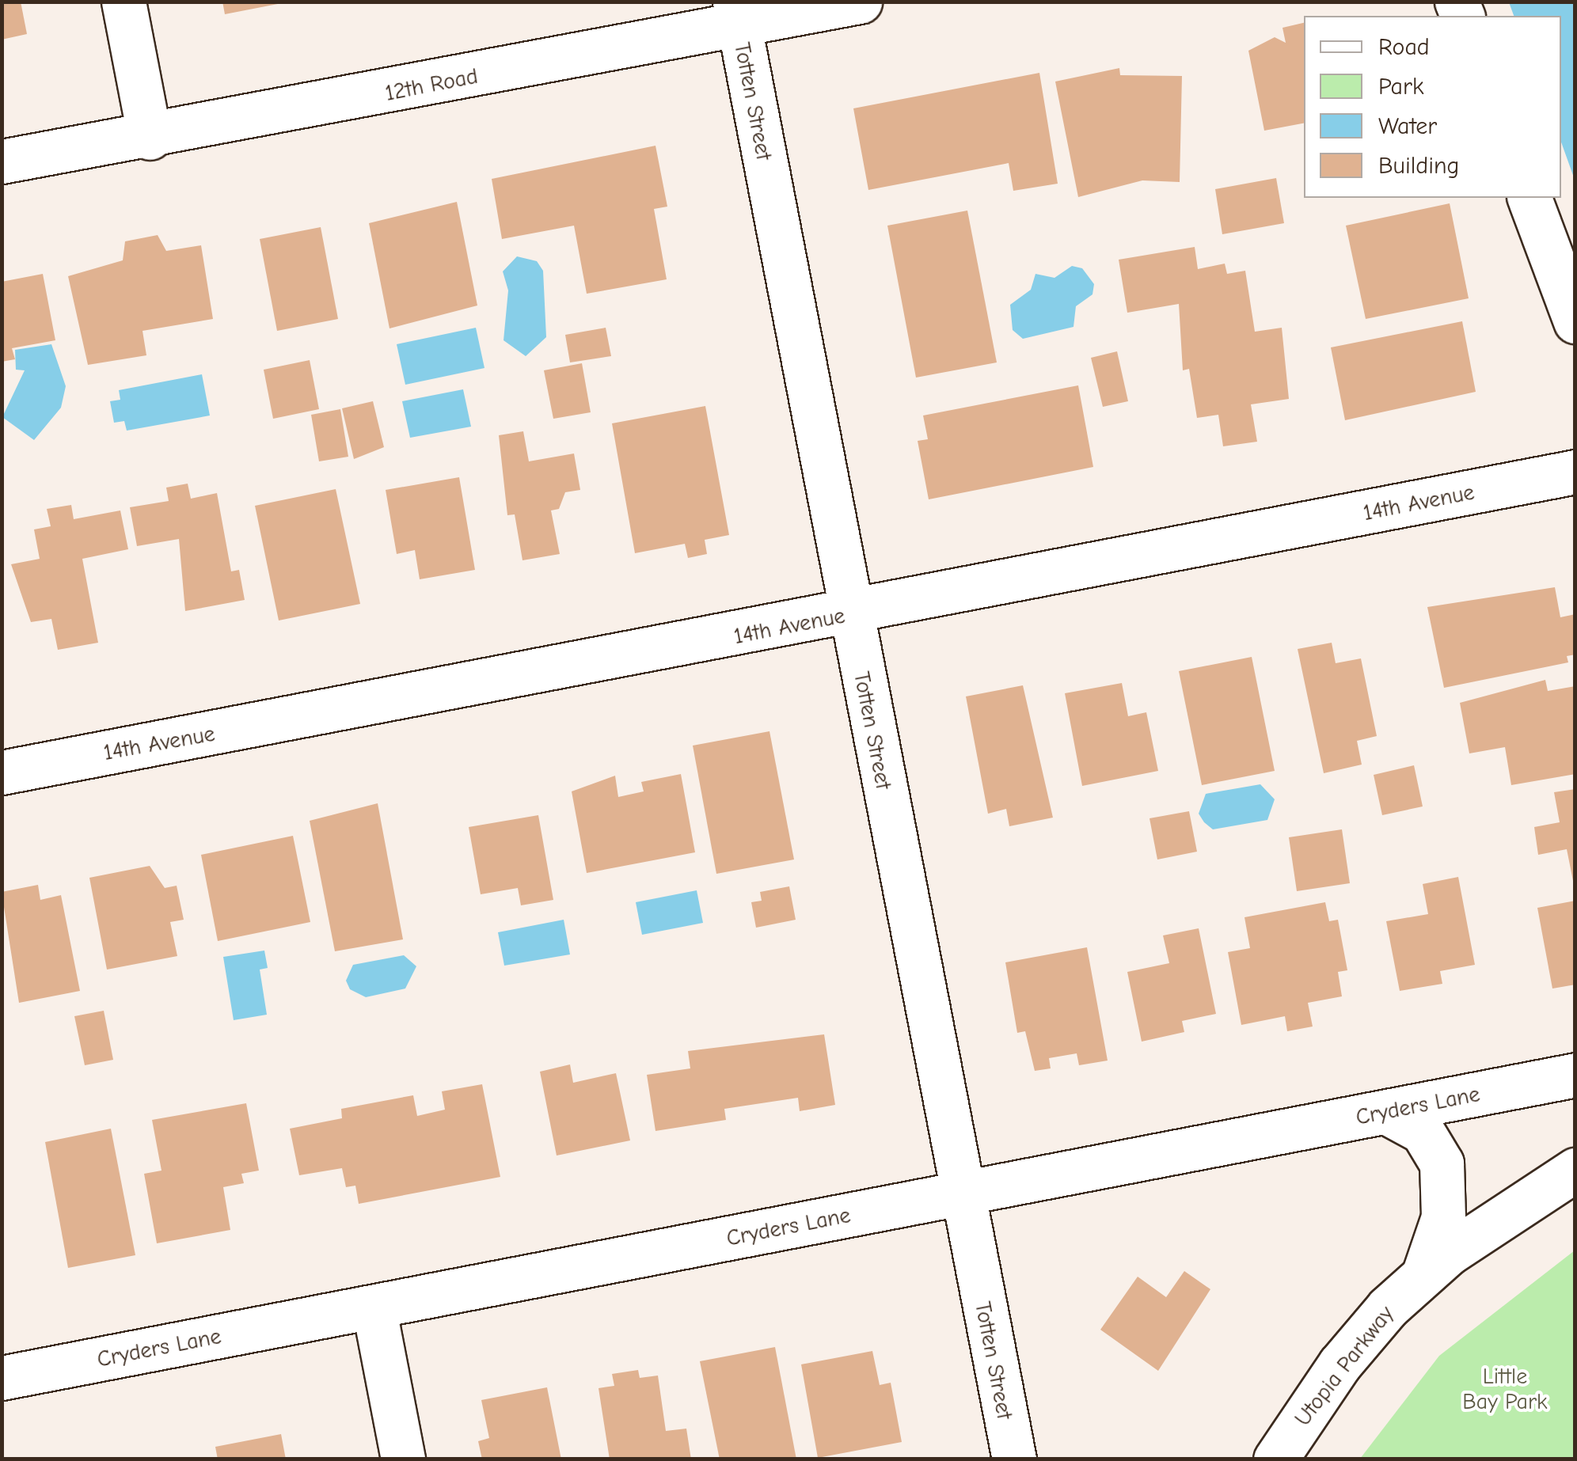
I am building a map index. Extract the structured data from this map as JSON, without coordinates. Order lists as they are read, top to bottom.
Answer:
{
  "streets": {
    "street": [
      "12th Road",
      "Totten Street",
      "14th Avenue",
      "Cryders Lane",
      "Utopia Parkway"
    ]
  },
  "crossings": [
    ["12th Road", "Totten Street"],
    ["Totten Street", "14th Avenue"],
    ["Totten Street", "Cryders Lane"]
  ],
  "parks": ["Little Bay Park"],
  "legend": [
    "Road",
    "Park",
    "Water",
    "Building"
  ]
}
